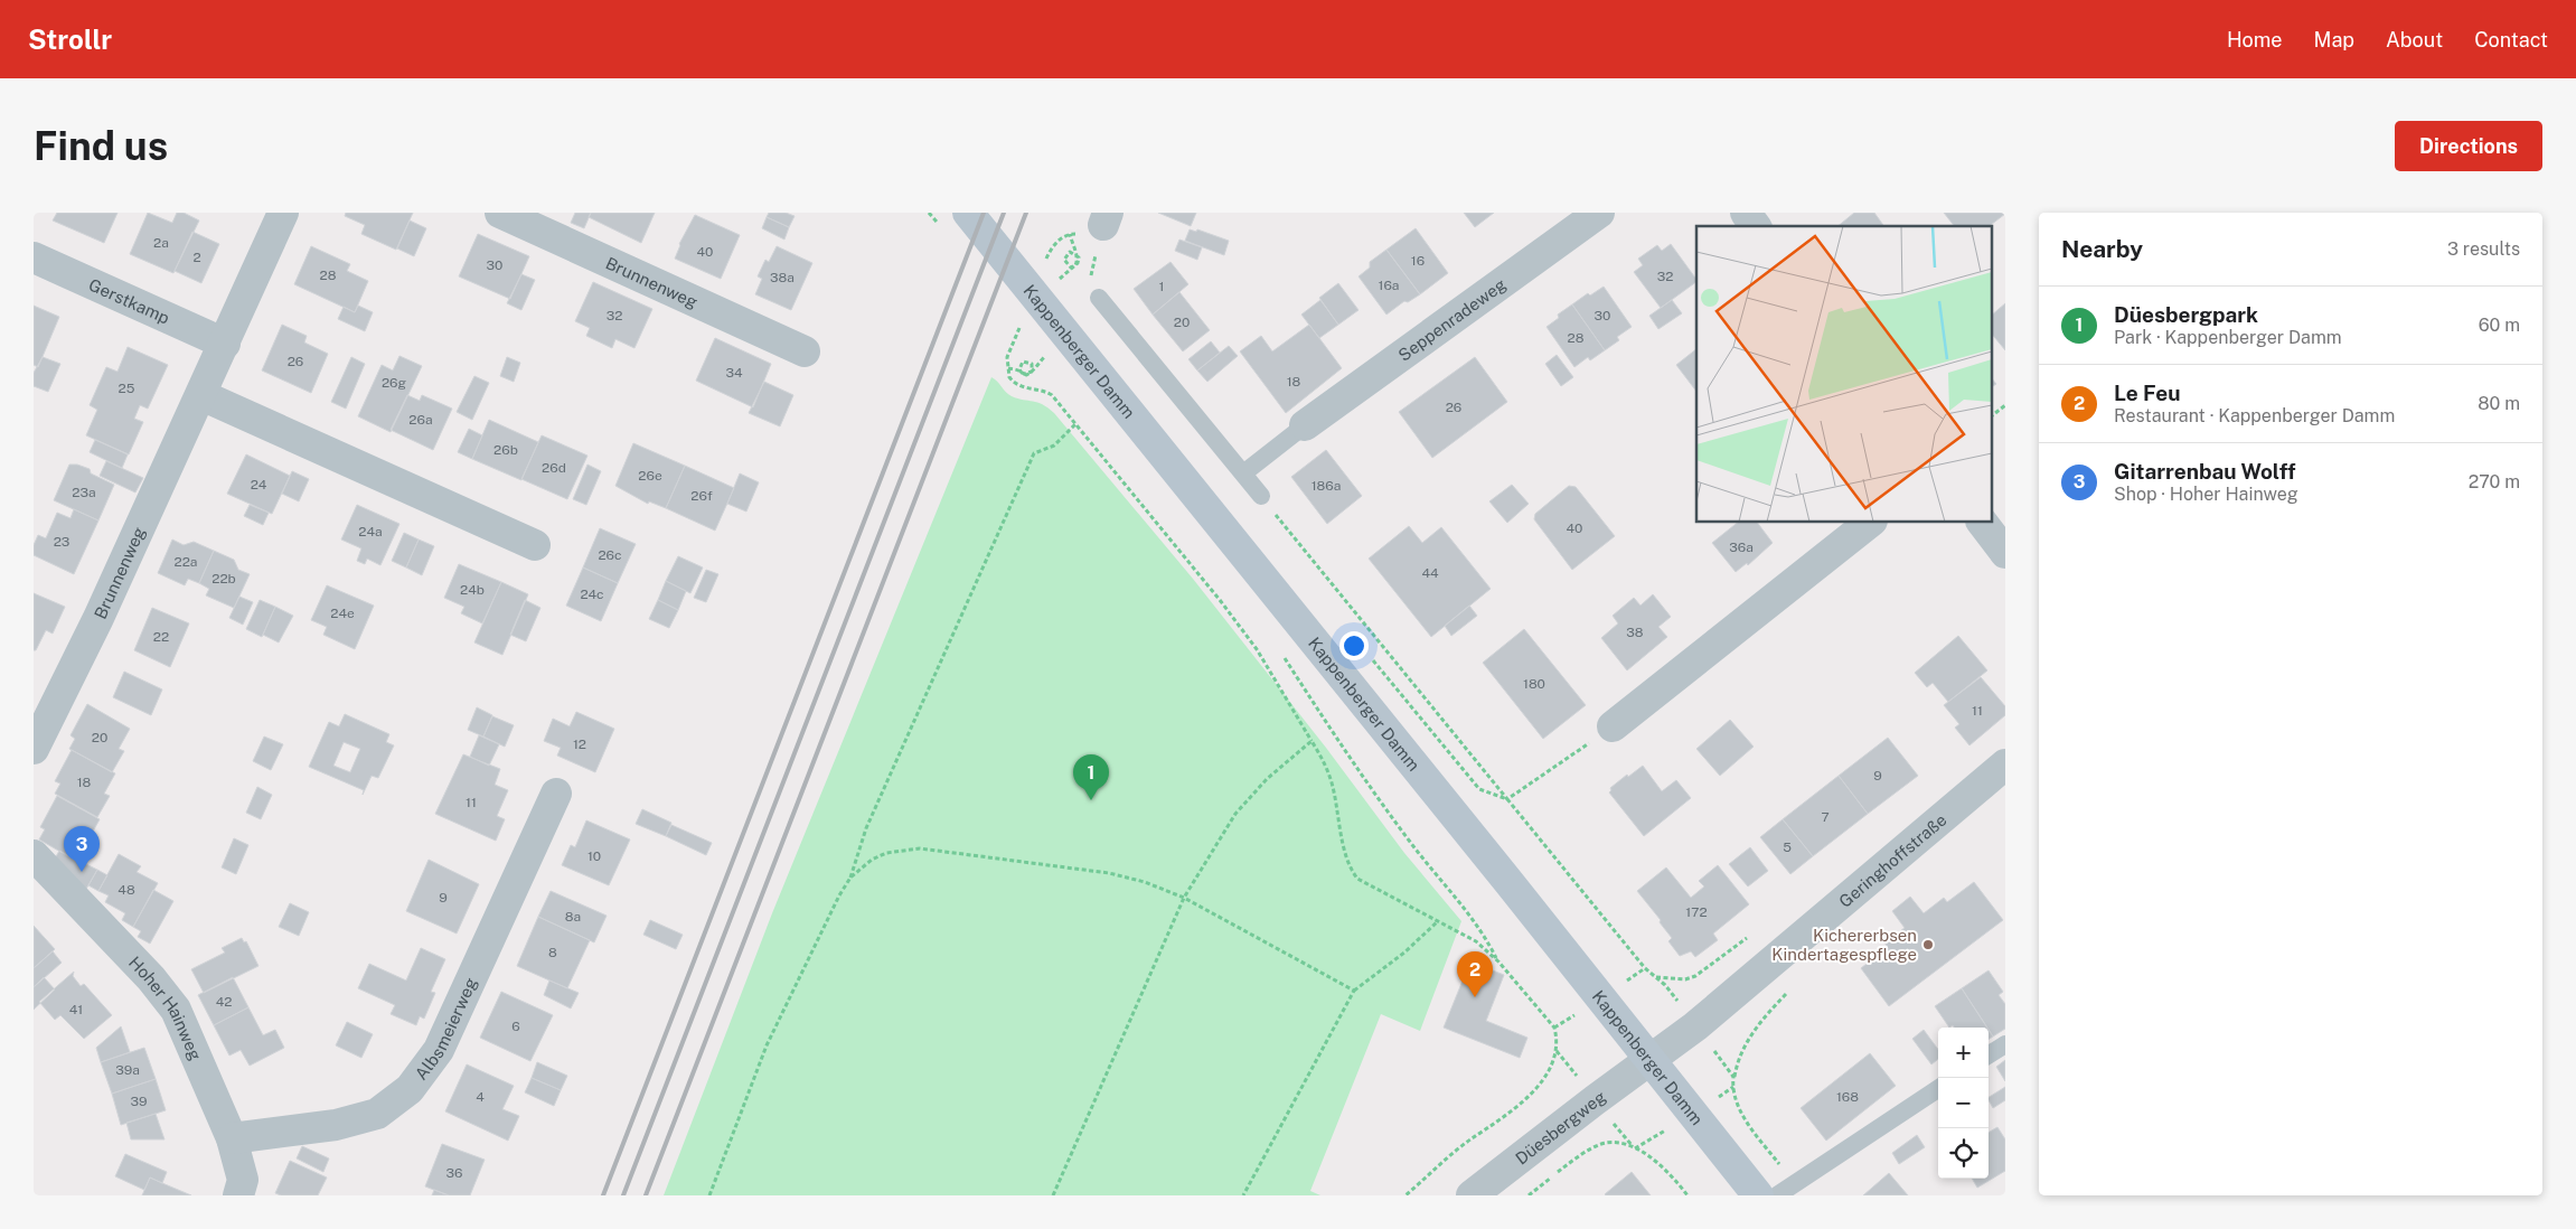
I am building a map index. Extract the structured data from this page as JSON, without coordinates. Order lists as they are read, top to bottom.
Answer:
{
  "streets": {
    "main road": ["Kappenberger Damm"],
    "street": [
      "Brunnenweg",
      "Gerstkamp",
      "Seppenradeweg",
      "Geringhoffstraße",
      "Hoher Hainweg",
      "Albsmeierweg",
      "Düesbergweg"
    ]
  },
  "crossings": [
    ["Brunnenweg", "Gerstkamp"],
    ["Kappenberger Damm", "Geringhoffstraße"],
    ["Kappenberger Damm", "Düesbergweg"],
    ["Geringhoffstraße", "Düesbergweg"],
    ["Hoher Hainweg", "Albsmeierweg"]
  ],
  "places": ["Kichererbsen Kindertagespflege"],
  "house_numbers": [
    "2a",
    "40",
    "2",
    "16",
    "30",
    "28",
    "32",
    "38a",
    "16a",
    "1",
    "32",
    "30",
    "20",
    "28",
    "26",
    "34",
    "18",
    "26g",
    "25",
    "26",
    "26a",
    "26b",
    "26d",
    "26e",
    "24",
    "186a",
    "23a",
    "26f",
    "40",
    "24a",
    "23",
    "36a",
    "26c",
    "22a",
    "44",
    "22b",
    "24b",
    "24c",
    "24e",
    "38",
    "22",
    "180",
    "11",
    "20",
    "12",
    "9",
    "18",
    "11",
    "7",
    "5",
    "10",
    "48",
    "9",
    "172",
    "8a",
    "8",
    "42",
    "41",
    "6",
    "39a",
    "4",
    "168",
    "39",
    "36"
  ],
  "page": {
    "header": "Strollr",
    "nav": [
      "Home",
      "Map",
      "About",
      "Contact"
    ],
    "buttons": "Directions",
    "title": "Find us",
    "heading": ["Nearby", "3 results"],
    "list": [
      {
        "mark": "1",
        "name": "Düesbergpark",
        "note": "Park · Kappenberger Damm",
        "value": "60 m"
      },
      {
        "mark": "2",
        "name": "Le Feu",
        "note": "Restaurant · Kappenberger Damm",
        "value": "80 m"
      },
      {
        "mark": "3",
        "name": "Gitarrenbau Wolff",
        "note": "Shop · Hoher Hainweg",
        "value": "270 m"
      }
    ],
    "pins": ["1", "3", "2"],
    "map_buttons": ["+", "−"]
  }
}
